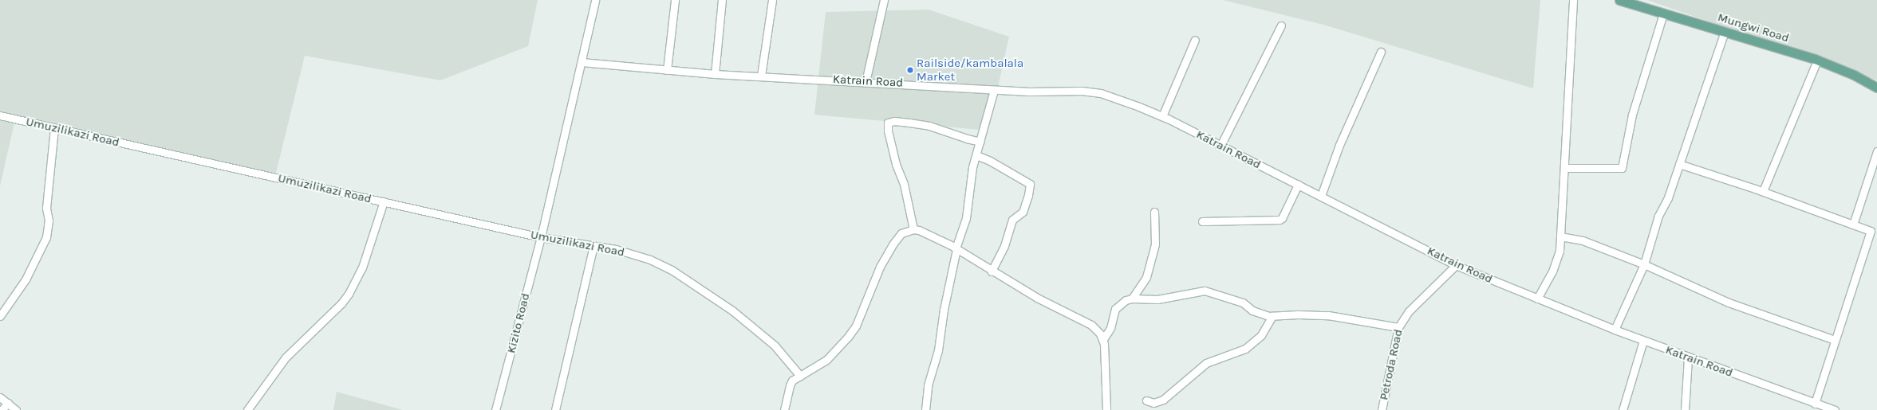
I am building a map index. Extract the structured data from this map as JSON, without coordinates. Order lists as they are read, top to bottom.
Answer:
{
  "streets": {
    "main road": ["Mungwi Road"],
    "street": [
      "Katrain Road",
      "Umuzilikazi Road",
      "Kizito Road",
      "Petroda Road"
    ]
  },
  "crossings": [
    ["Katrain Road", "Kizito Road"],
    ["Katrain Road", "Petroda Road"],
    ["Umuzilikazi Road", "Kizito Road"]
  ],
  "places": ["Railside/kambalala Market"]
}
